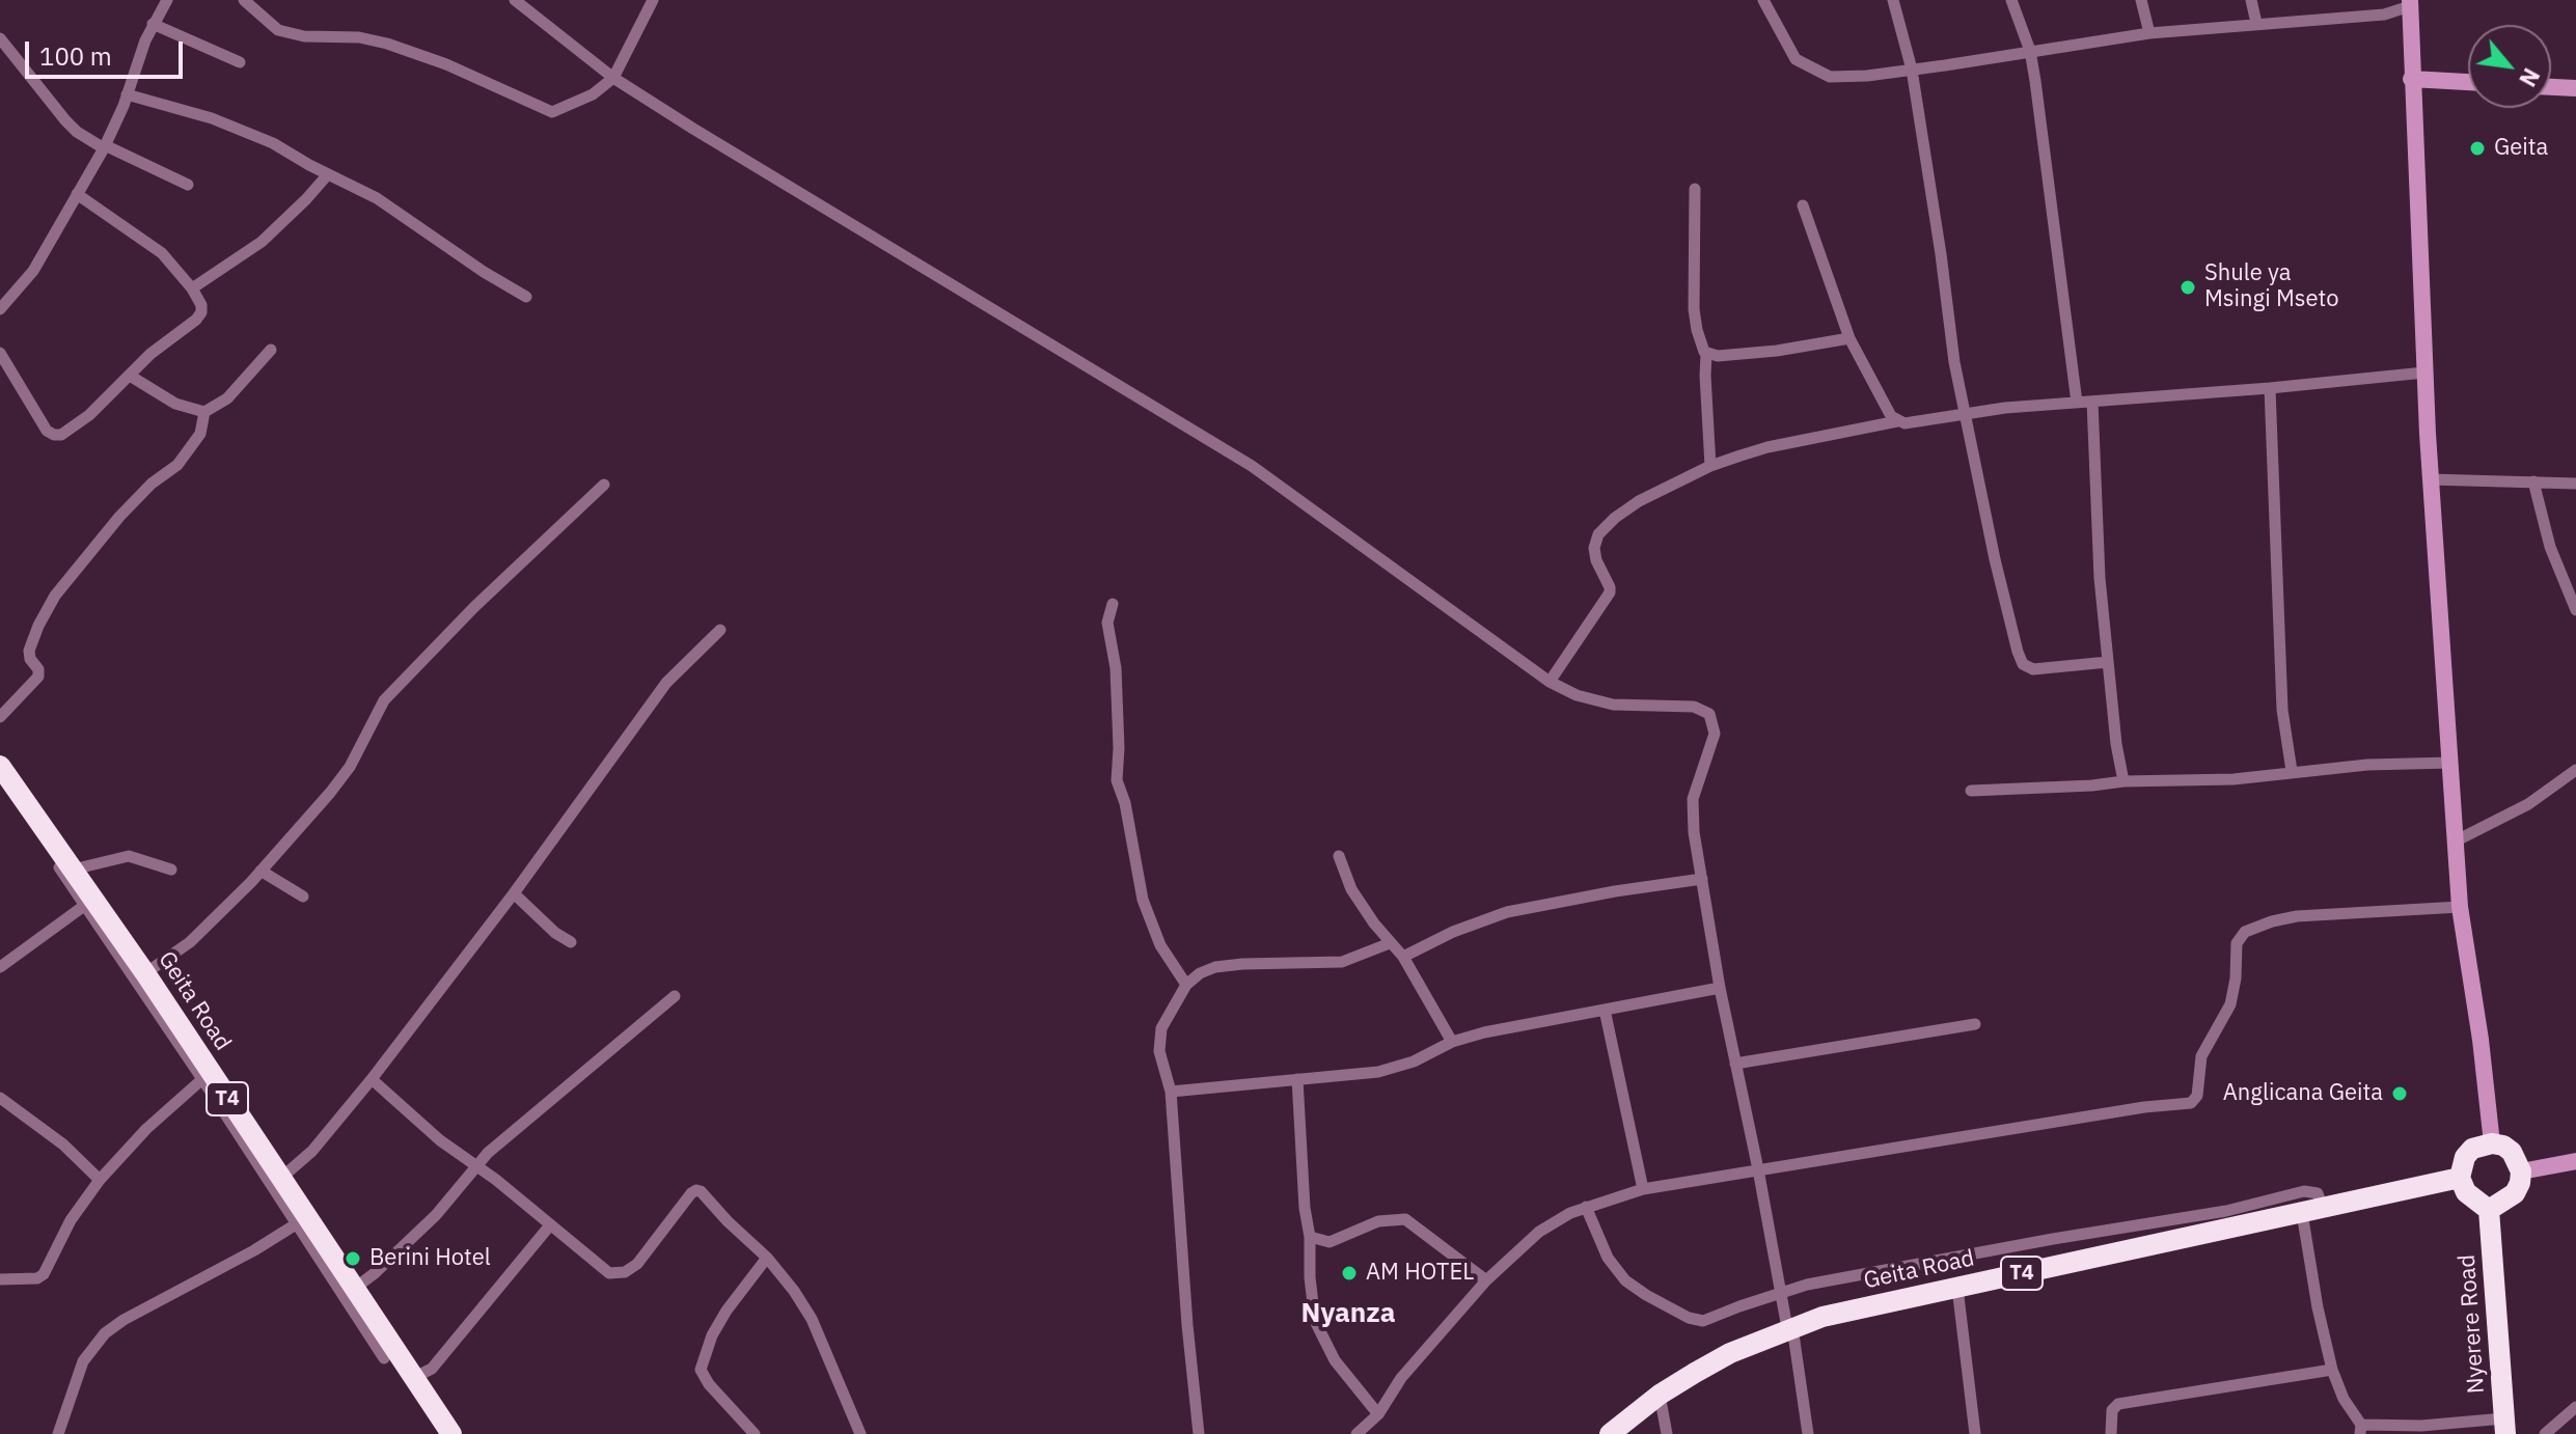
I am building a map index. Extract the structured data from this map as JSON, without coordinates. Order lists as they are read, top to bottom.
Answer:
{
  "streets": {
    "highway": ["Geita Road", "T4", "Nyerere Road"]
  },
  "crossings": [
    ["Geita Road", "Nyerere Road"]
  ],
  "districts": ["Nyanza"],
  "places": [
    "Geita",
    "Shule ya Msingi Mseto",
    "Anglicana Geita",
    "Berini Hotel",
    "AM HOTEL"
  ],
  "scale_bar": "100 m",
  "north": "bottom right"
}
